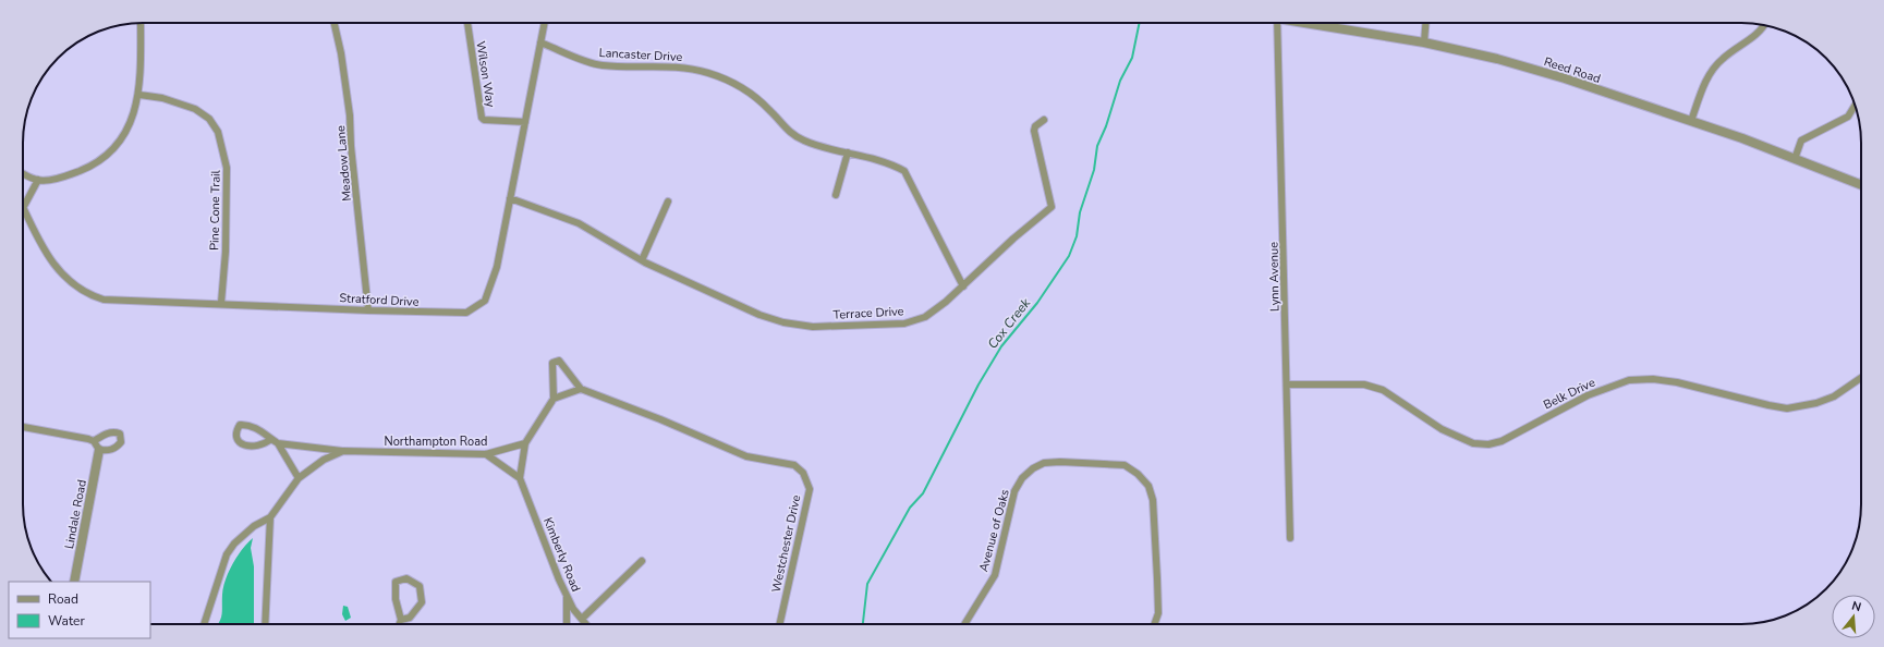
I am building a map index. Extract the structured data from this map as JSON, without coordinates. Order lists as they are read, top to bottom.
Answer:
{
  "streets": {
    "street": [
      "Lancaster Drive",
      "Reed Road",
      "Wilson Way",
      "Meadow Lane",
      "Pine Cone Trail",
      "Lynn Avenue",
      "Stratford Drive",
      "Terrace Drive",
      "Belk Drive",
      "Northampton Road",
      "Lindale Road",
      "Avenue of Oaks",
      "Westchester Drive",
      "Kimberly Road"
    ]
  },
  "crossings": [
    ["Lancaster Drive", "Stratford Drive"],
    ["Lancaster Drive", "Terrace Drive"],
    ["Wilson Way", "Stratford Drive"],
    ["Meadow Lane", "Stratford Drive"],
    ["Pine Cone Trail", "Stratford Drive"],
    ["Lynn Avenue", "Belk Drive"],
    ["Stratford Drive", "Terrace Drive"]
  ],
  "water": ["Cox Creek"],
  "legend": ["Road", "Water"],
  "north": "top"
}
